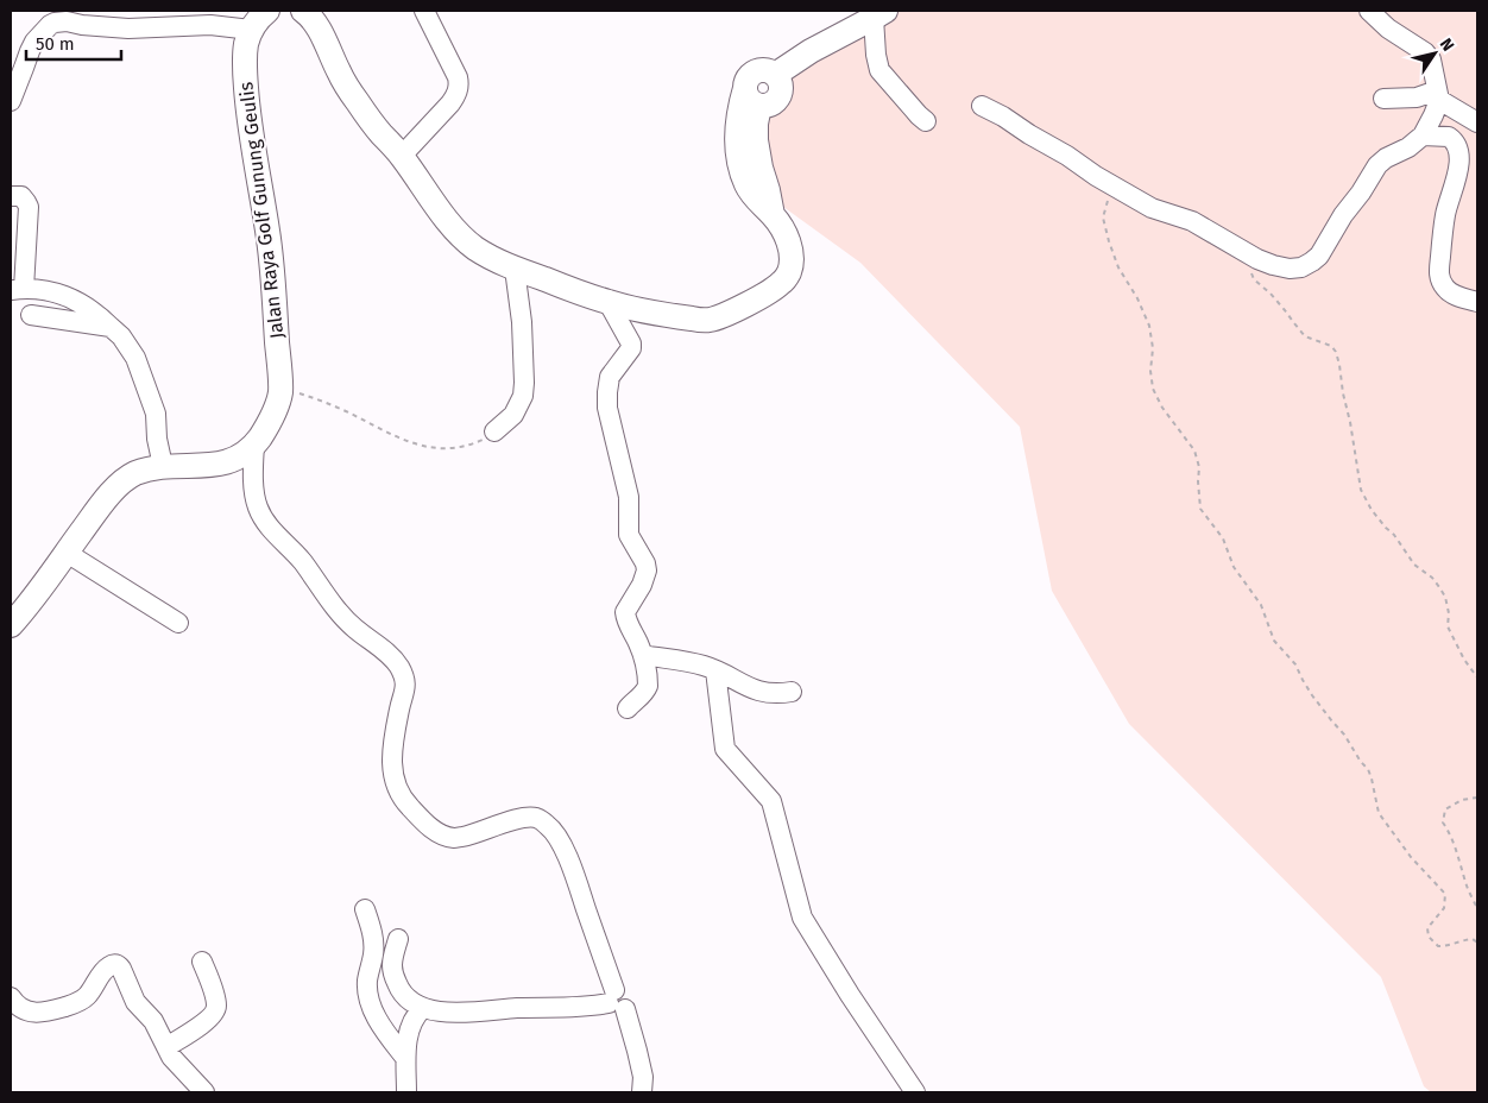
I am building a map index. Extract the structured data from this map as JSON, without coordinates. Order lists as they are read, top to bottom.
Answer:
{
  "streets": {
    "main road": ["Jalan Raya Golf Gunung Geulis"]
  },
  "scale_bar": "50 m",
  "north": "top right"
}
